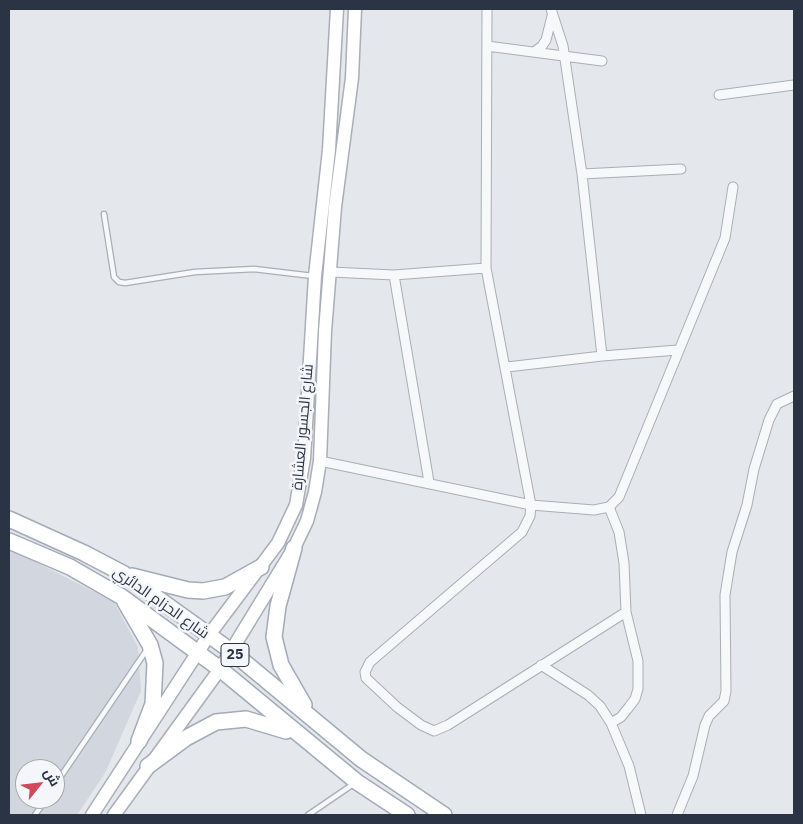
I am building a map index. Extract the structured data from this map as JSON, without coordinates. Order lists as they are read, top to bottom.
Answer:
{
  "streets": {
    "main road": ["شارع الجسور العشارة", "شارع الحزام الدائري", "25"]
  },
  "crossings": [
    ["شارع الجسور العشارة", "شارع الحزام الدائري"]
  ],
  "north": "top right"
}
